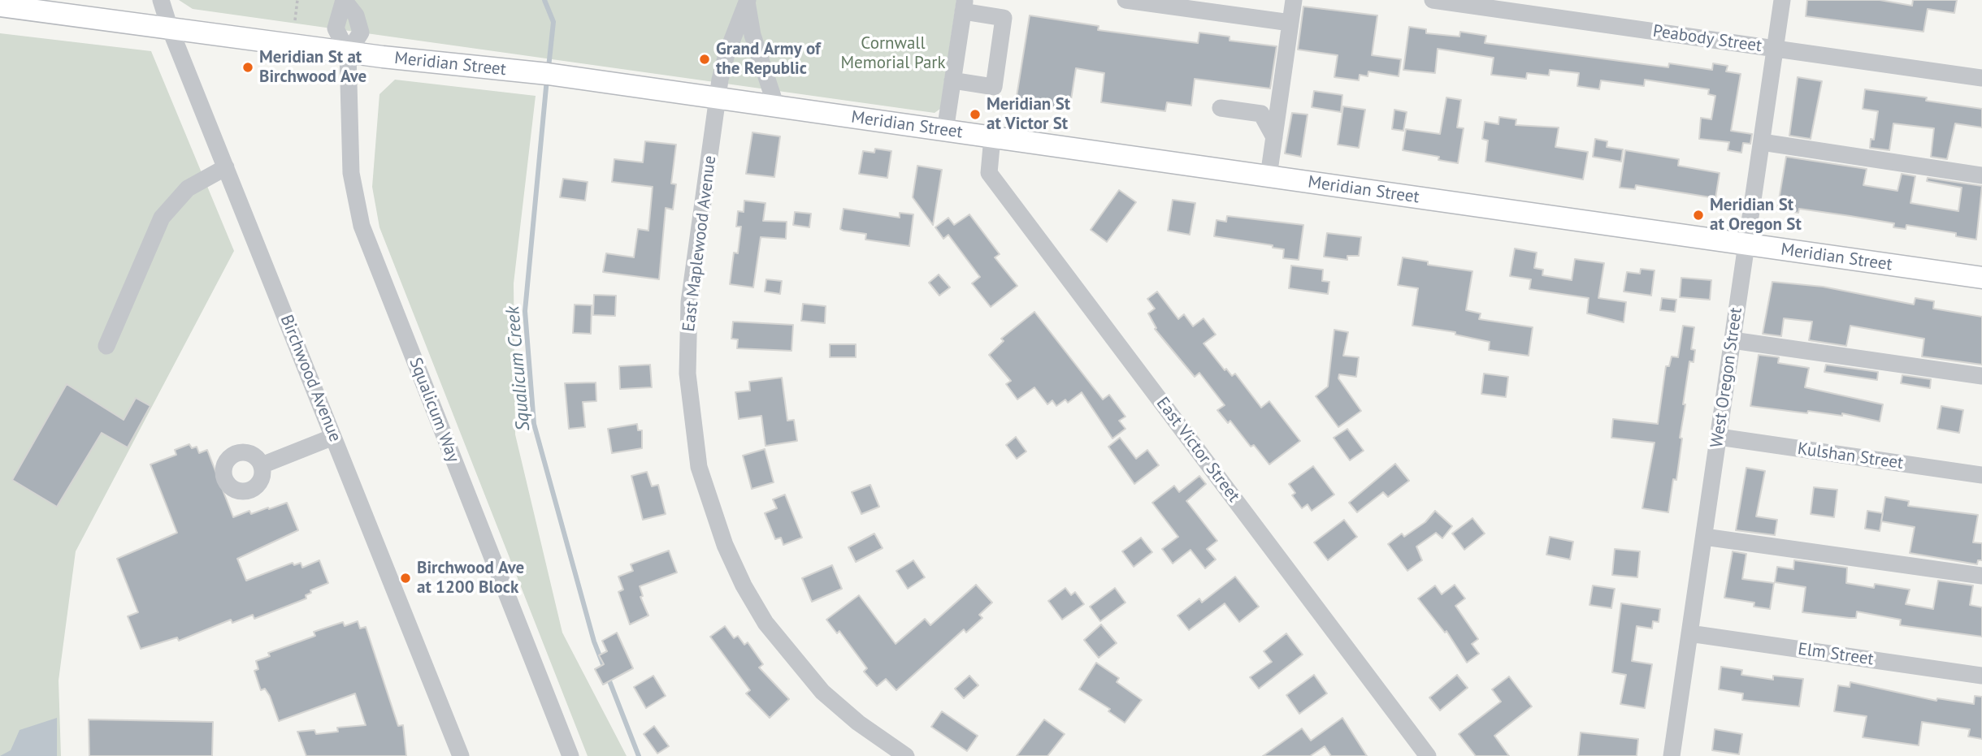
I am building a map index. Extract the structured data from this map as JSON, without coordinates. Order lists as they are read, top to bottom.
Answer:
{
  "streets": {
    "main road": ["Meridian Street"],
    "street": [
      "Peabody Street",
      "East Maplewood Avenue",
      "West Oregon Street",
      "Birchwood Avenue",
      "Squalicum Way",
      "East Victor Street",
      "Kulshan Street",
      "Elm Street"
    ]
  },
  "crossings": [
    ["Peabody Street", "West Oregon Street"],
    ["Meridian Street", "East Maplewood Avenue"],
    ["Meridian Street", "West Oregon Street"],
    ["Meridian Street", "Birchwood Avenue"],
    ["Meridian Street", "Squalicum Way"],
    ["Meridian Street", "East Victor Street"],
    ["West Oregon Street", "Kulshan Street"],
    ["West Oregon Street", "Elm Street"]
  ],
  "water": ["Squalicum Creek"],
  "parks": ["Cornwall Memorial Park"],
  "places": [
    "Grand Army of the Republic",
    "Meridian St at Birchwood Ave",
    "Meridian St at Victor St",
    "Meridian St at Oregon St",
    "Birchwood Ave at 1200 Block"
  ]
}
